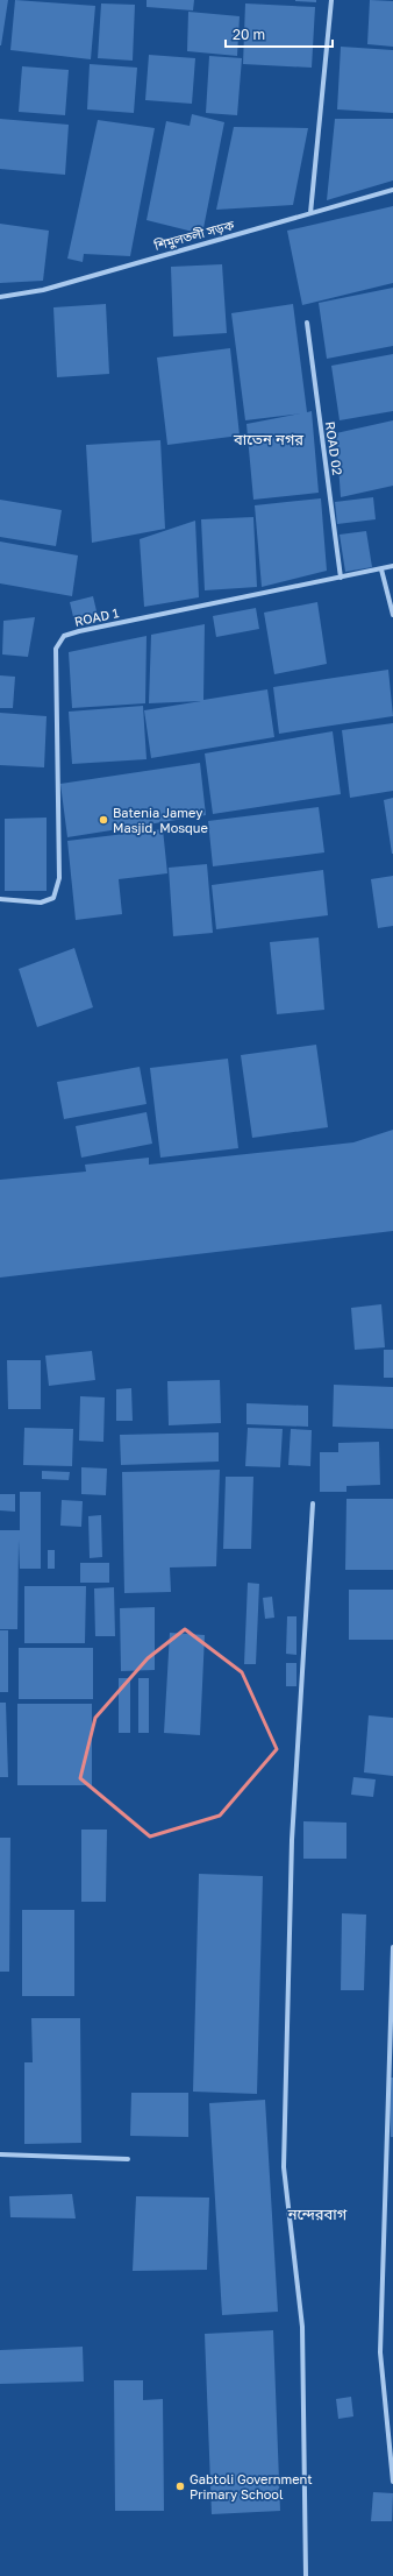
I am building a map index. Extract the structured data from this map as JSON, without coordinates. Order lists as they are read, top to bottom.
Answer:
{
  "streets": {
    "street": ["শিমুলতলী সড়ক", "ROAD 02", "ROAD 1"]
  },
  "crossings": [
    ["ROAD 02", "ROAD 1"]
  ],
  "districts": ["বাতেন নগর", "নন্দেরবাগ"],
  "places": ["Batenia Jamey Masjid, Mosque", "Gabtoli Government Primary School"],
  "scale_bar": "20 m"
}
